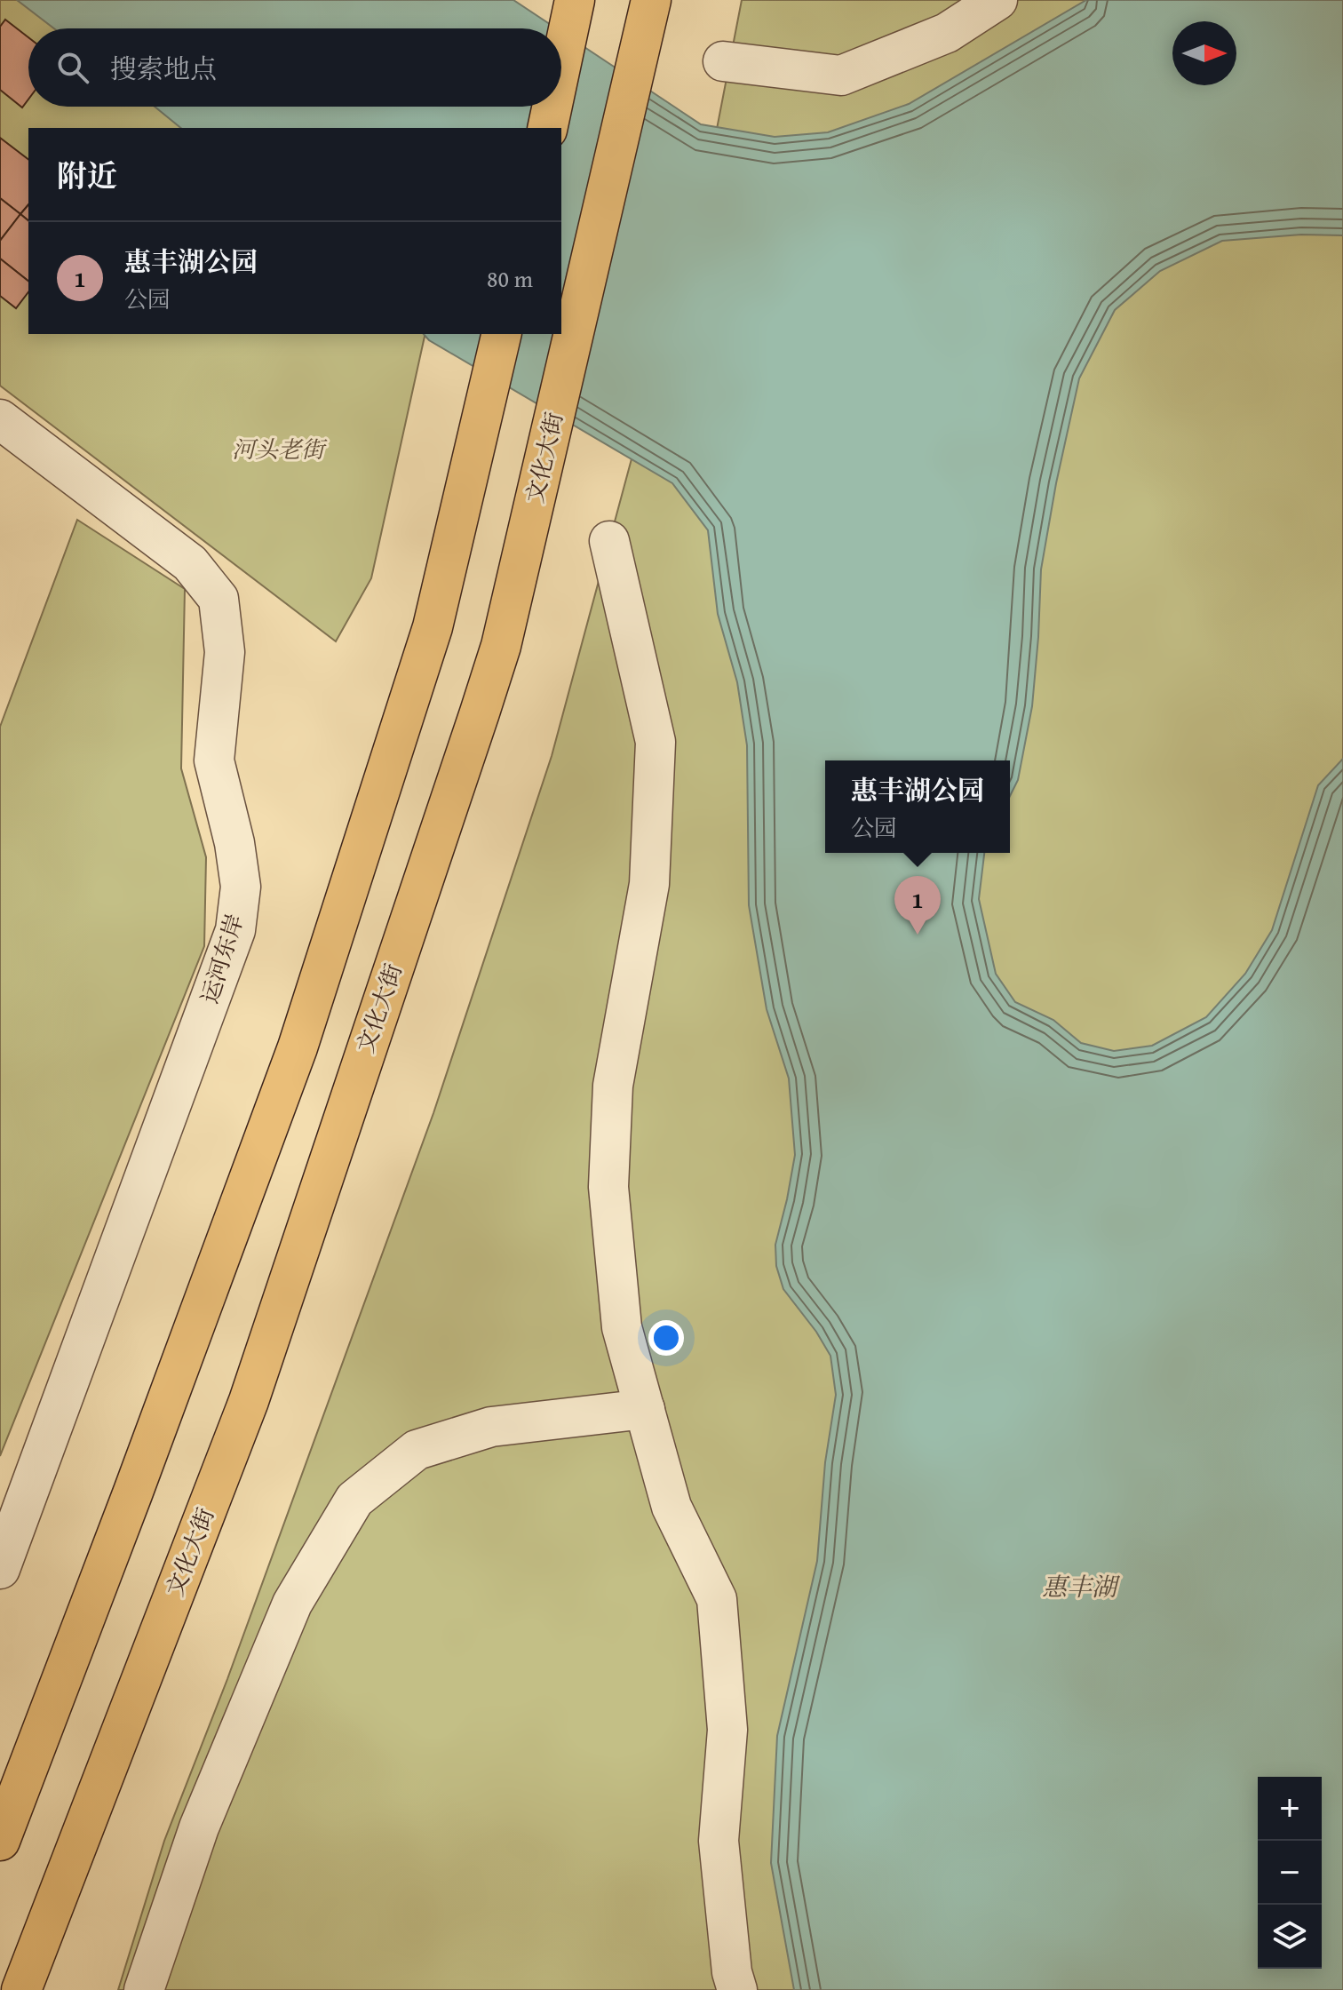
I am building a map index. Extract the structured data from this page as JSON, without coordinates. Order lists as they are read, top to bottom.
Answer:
{
  "streets": {
    "main road": ["文化大街"],
    "street": ["运河东岸"]
  },
  "water": ["惠丰湖"],
  "parks": ["河头老街"],
  "north": "right",
  "page": {
    "search": "搜索地点",
    "heading": "附近",
    "list": [
      {
        "mark": "1",
        "name": "惠丰湖公园",
        "note": "公园",
        "value": "80 m"
      }
    ],
    "popup": ["惠丰湖公园", "公园"],
    "pins": "1",
    "map_buttons": ["+", "−"]
  }
}
